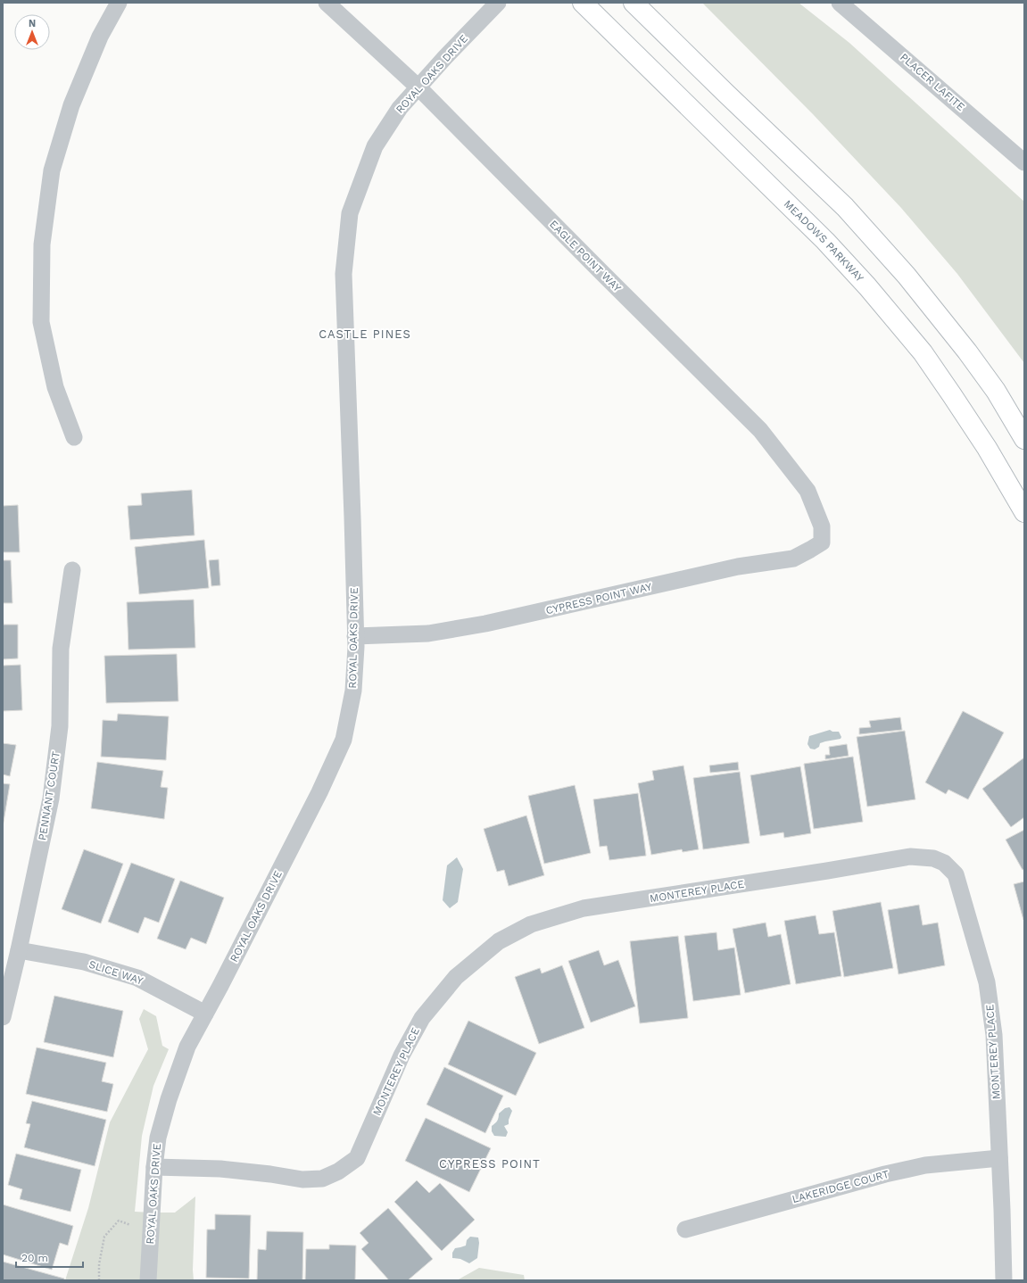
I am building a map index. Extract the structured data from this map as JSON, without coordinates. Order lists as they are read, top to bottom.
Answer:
{
  "streets": {
    "main road": ["MEADOWS PARKWAY"],
    "street": [
      "ROYAL OAKS DRIVE",
      "PLACER LAFITE",
      "EAGLE POINT WAY",
      "CYPRESS POINT WAY",
      "PENNANT COURT",
      "MONTEREY PLACE",
      "SLICE WAY",
      "LAKERIDGE COURT"
    ]
  },
  "crossings": [
    ["ROYAL OAKS DRIVE", "EAGLE POINT WAY"],
    ["ROYAL OAKS DRIVE", "CYPRESS POINT WAY"],
    ["ROYAL OAKS DRIVE", "MONTEREY PLACE"],
    ["ROYAL OAKS DRIVE", "SLICE WAY"],
    ["EAGLE POINT WAY", "CYPRESS POINT WAY"],
    ["PENNANT COURT", "SLICE WAY"],
    ["MONTEREY PLACE", "LAKERIDGE COURT"]
  ],
  "districts": ["CASTLE PINES", "CYPRESS POINT"],
  "scale_bar": "20 m",
  "north": "top"
}
